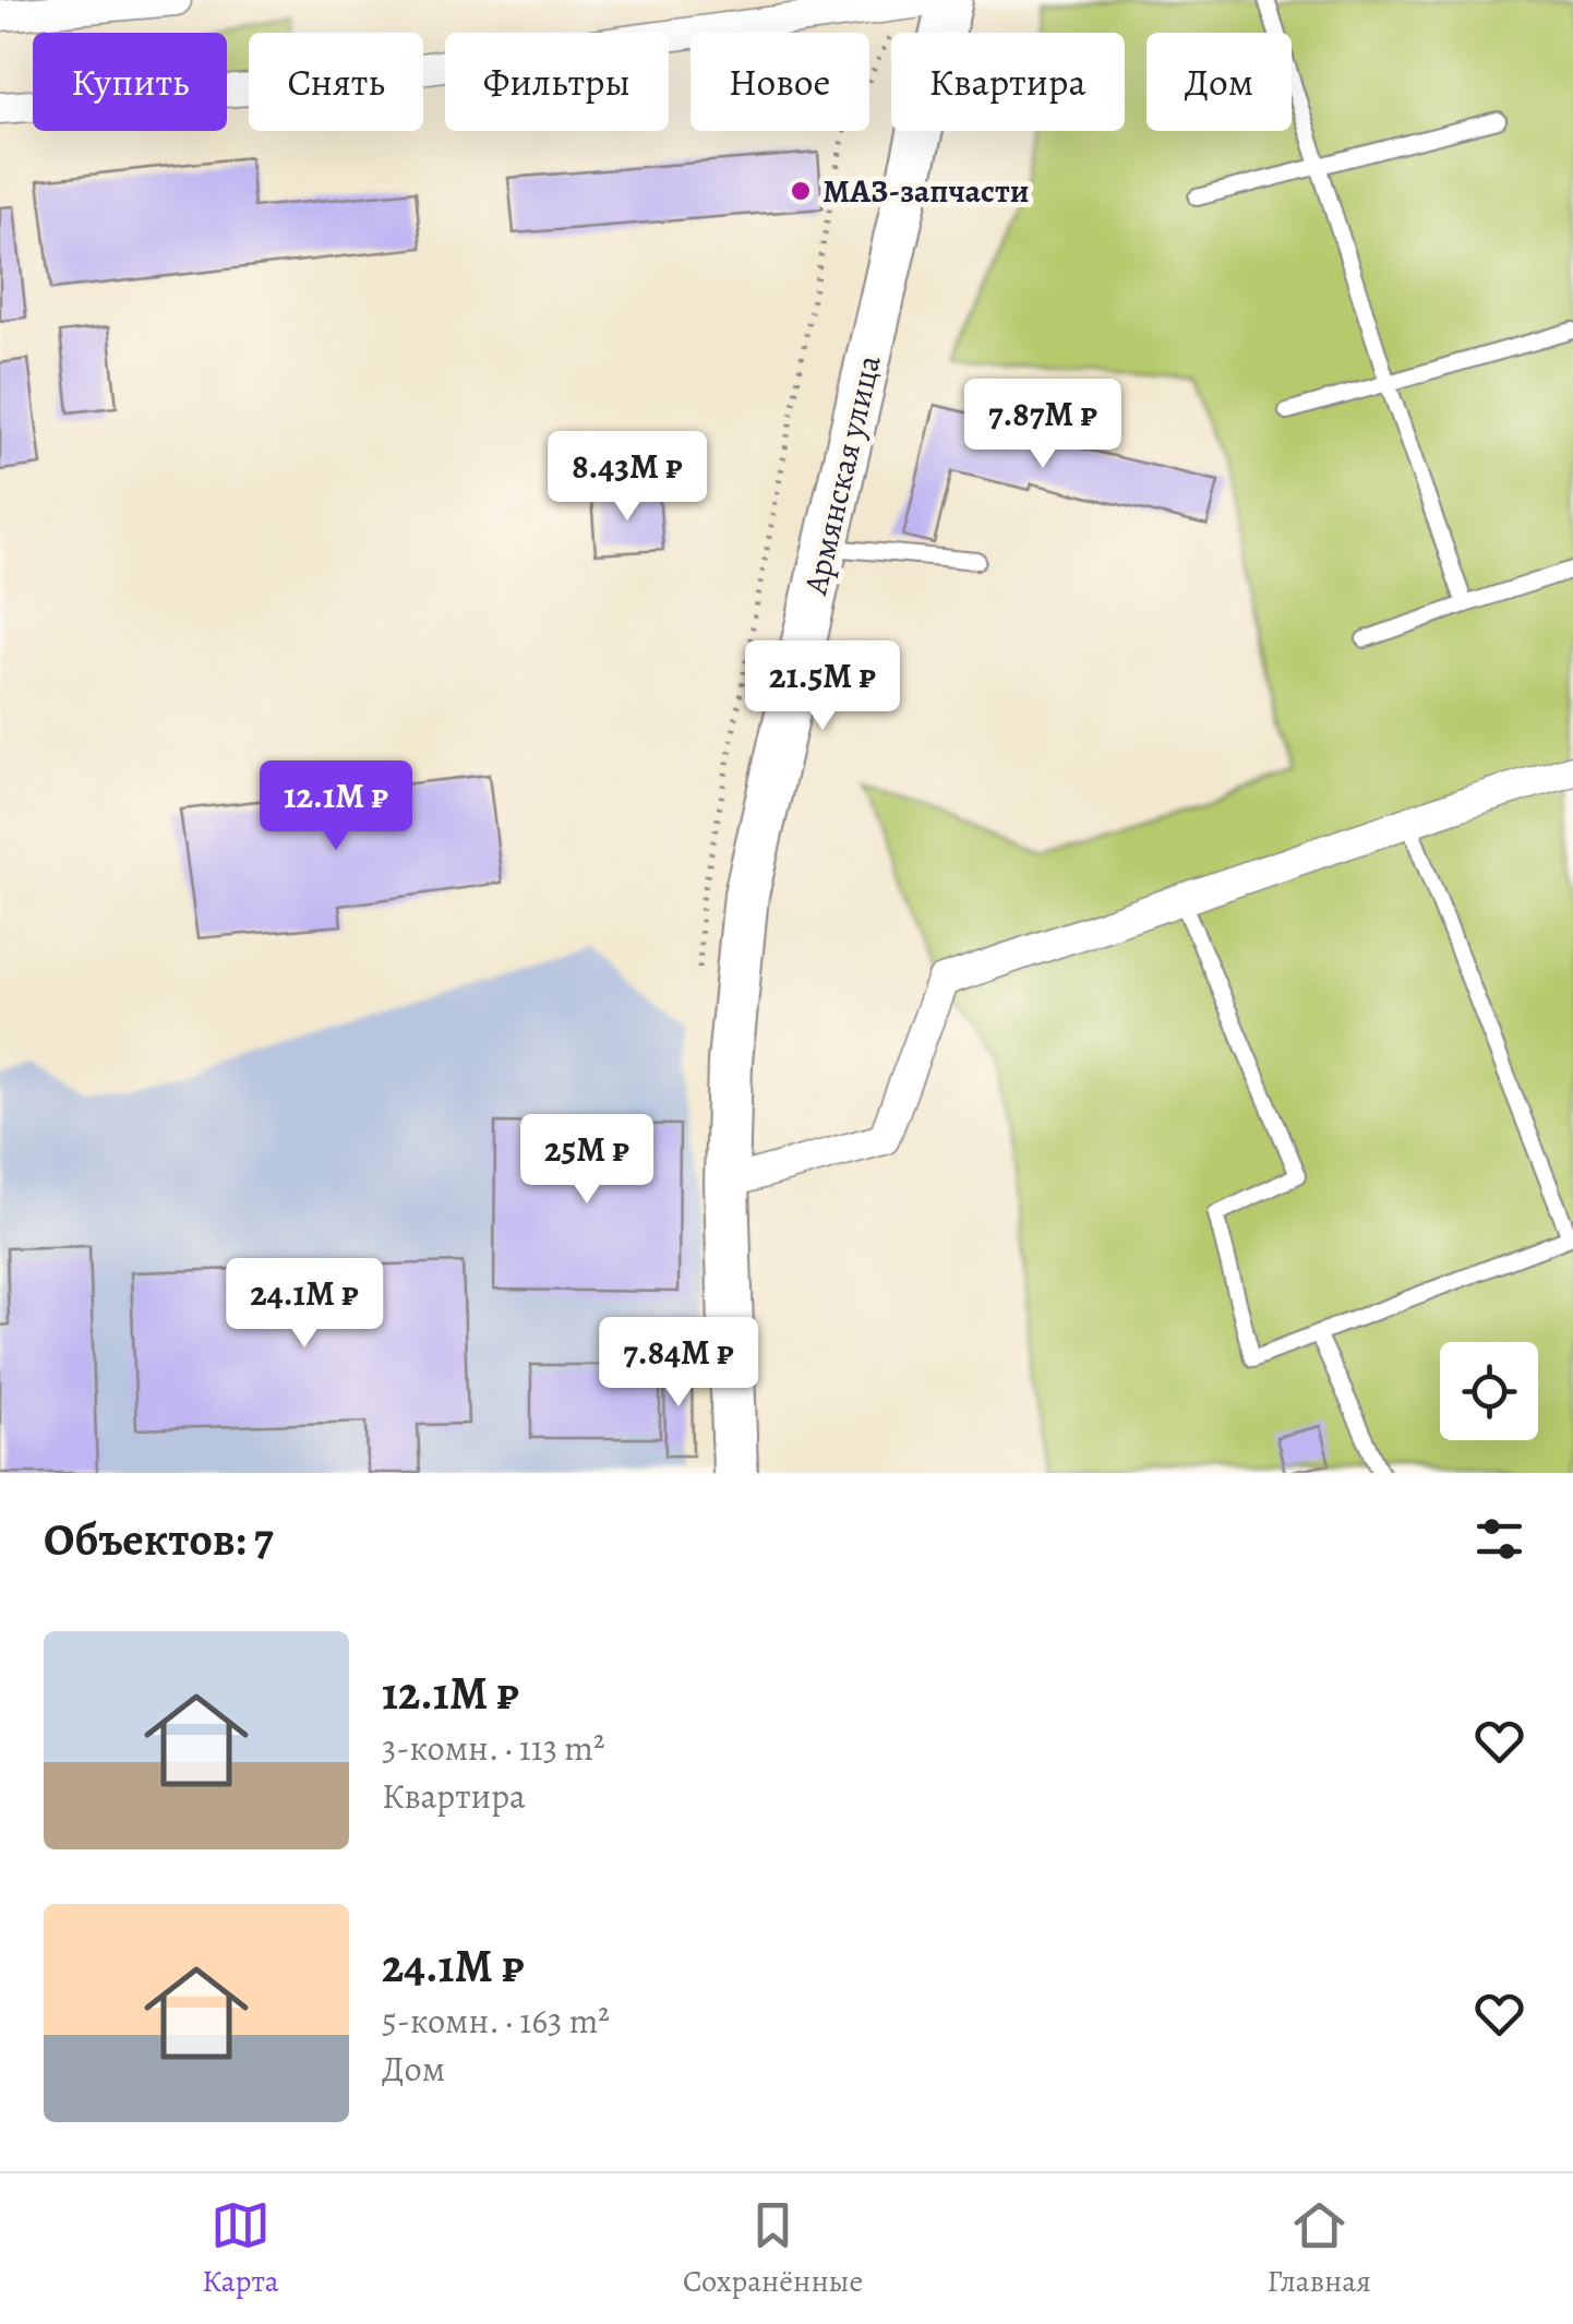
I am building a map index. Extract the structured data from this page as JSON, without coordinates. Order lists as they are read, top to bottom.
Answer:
{
  "streets": {
    "street": ["Армянская улица"]
  },
  "places": ["МАЗ-запчасти"],
  "page": {
    "chip": [
      "Купить",
      "Снять",
      "Фильтры",
      "Новое",
      "Квартира",
      "Дом"
    ],
    "price": [
      "7.87M ₽",
      "8.43M ₽",
      "21.5M ₽",
      "12.1M ₽",
      "25M ₽",
      "24.1M ₽",
      "7.84M ₽"
    ],
    "heading": "Объектов: 7",
    "list": [
      {
        "name": "12.1M ₽",
        "note": "3-комн. · 113 m² · Квартира"
      },
      {
        "name": "24.1M ₽",
        "note": "5-комн. · 163 m² · Дом"
      }
    ],
    "tabs": ["Карта", "Сохранённые", "Главная"]
  }
}
